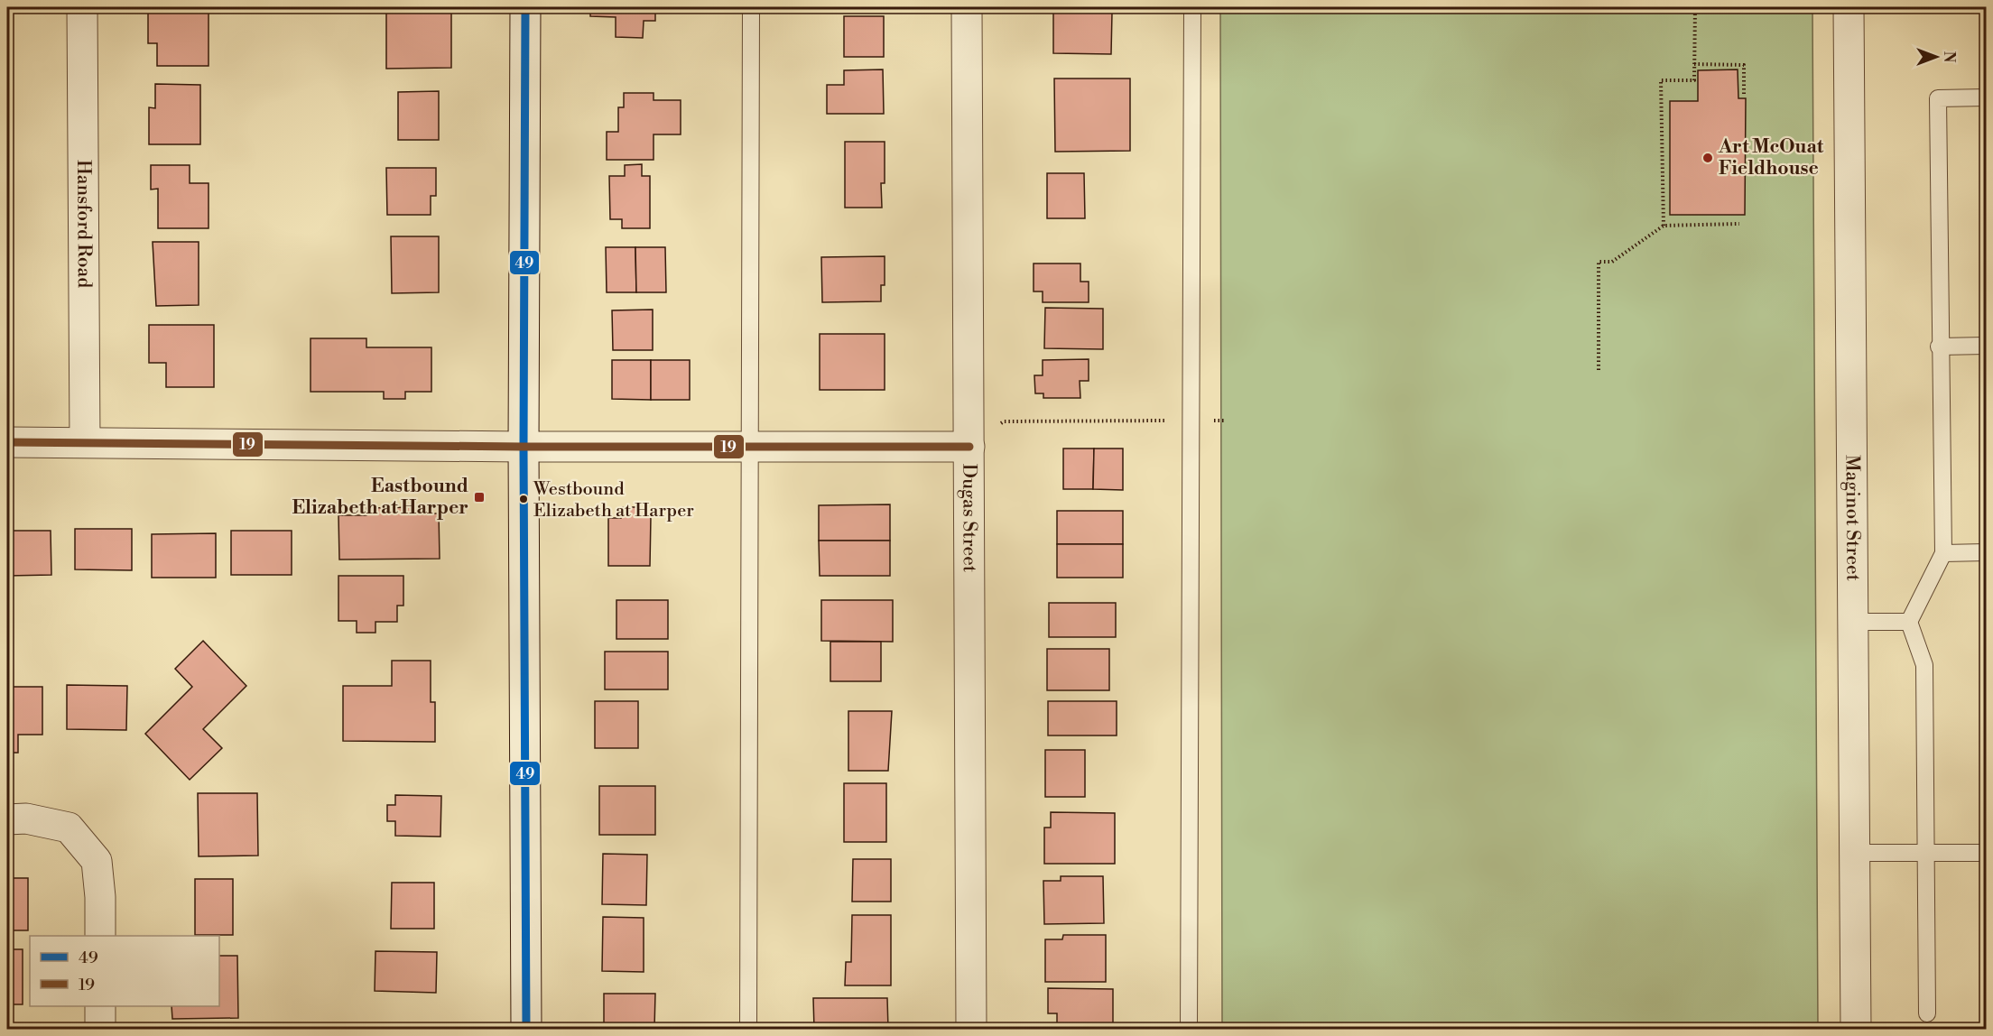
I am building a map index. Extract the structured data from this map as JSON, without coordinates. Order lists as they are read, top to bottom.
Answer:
{
  "streets": {
    "street": ["Hansford Road", "Dugas Street", "Maginot Street"]
  },
  "places": {
    "other": ["Art McOuat Fieldhouse", "Westbound Elizabeth at Harper"],
    "transit": ["Eastbound Elizabeth at Harper"]
  },
  "lines": ["transit line 49", "transit line 19"],
  "legend": ["49", "19"],
  "north": "right"
}
